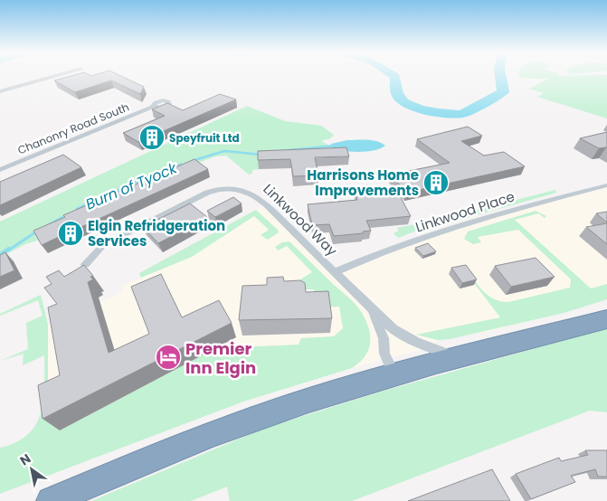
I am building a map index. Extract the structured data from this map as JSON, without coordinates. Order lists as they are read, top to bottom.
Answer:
{
  "streets": {
    "street": ["Chanonry Road South", "Linkwood Place", "Linkwood Way"]
  },
  "crossings": [
    ["Linkwood Place", "Linkwood Way"]
  ],
  "water": ["Burn of Tyock"],
  "places": {
    "building": ["Speyfruit Ltd", "Harrisons Home Improvements", "Elgin Refridgeration Services"],
    "hotel": ["Premier Inn Elgin"]
  },
  "north": "top left"
}
